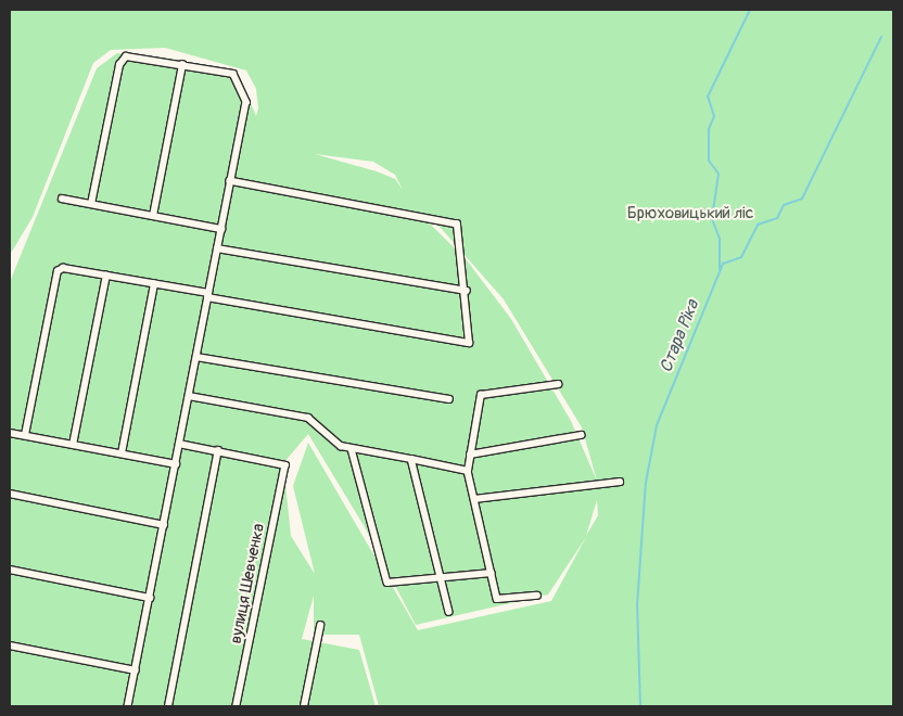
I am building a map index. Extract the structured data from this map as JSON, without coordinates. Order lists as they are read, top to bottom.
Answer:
{
  "streets": {
    "street": ["вулиця Шевченка"]
  },
  "water": ["Стара Ріка"],
  "parks": ["Брюховицький ліс"]
}
